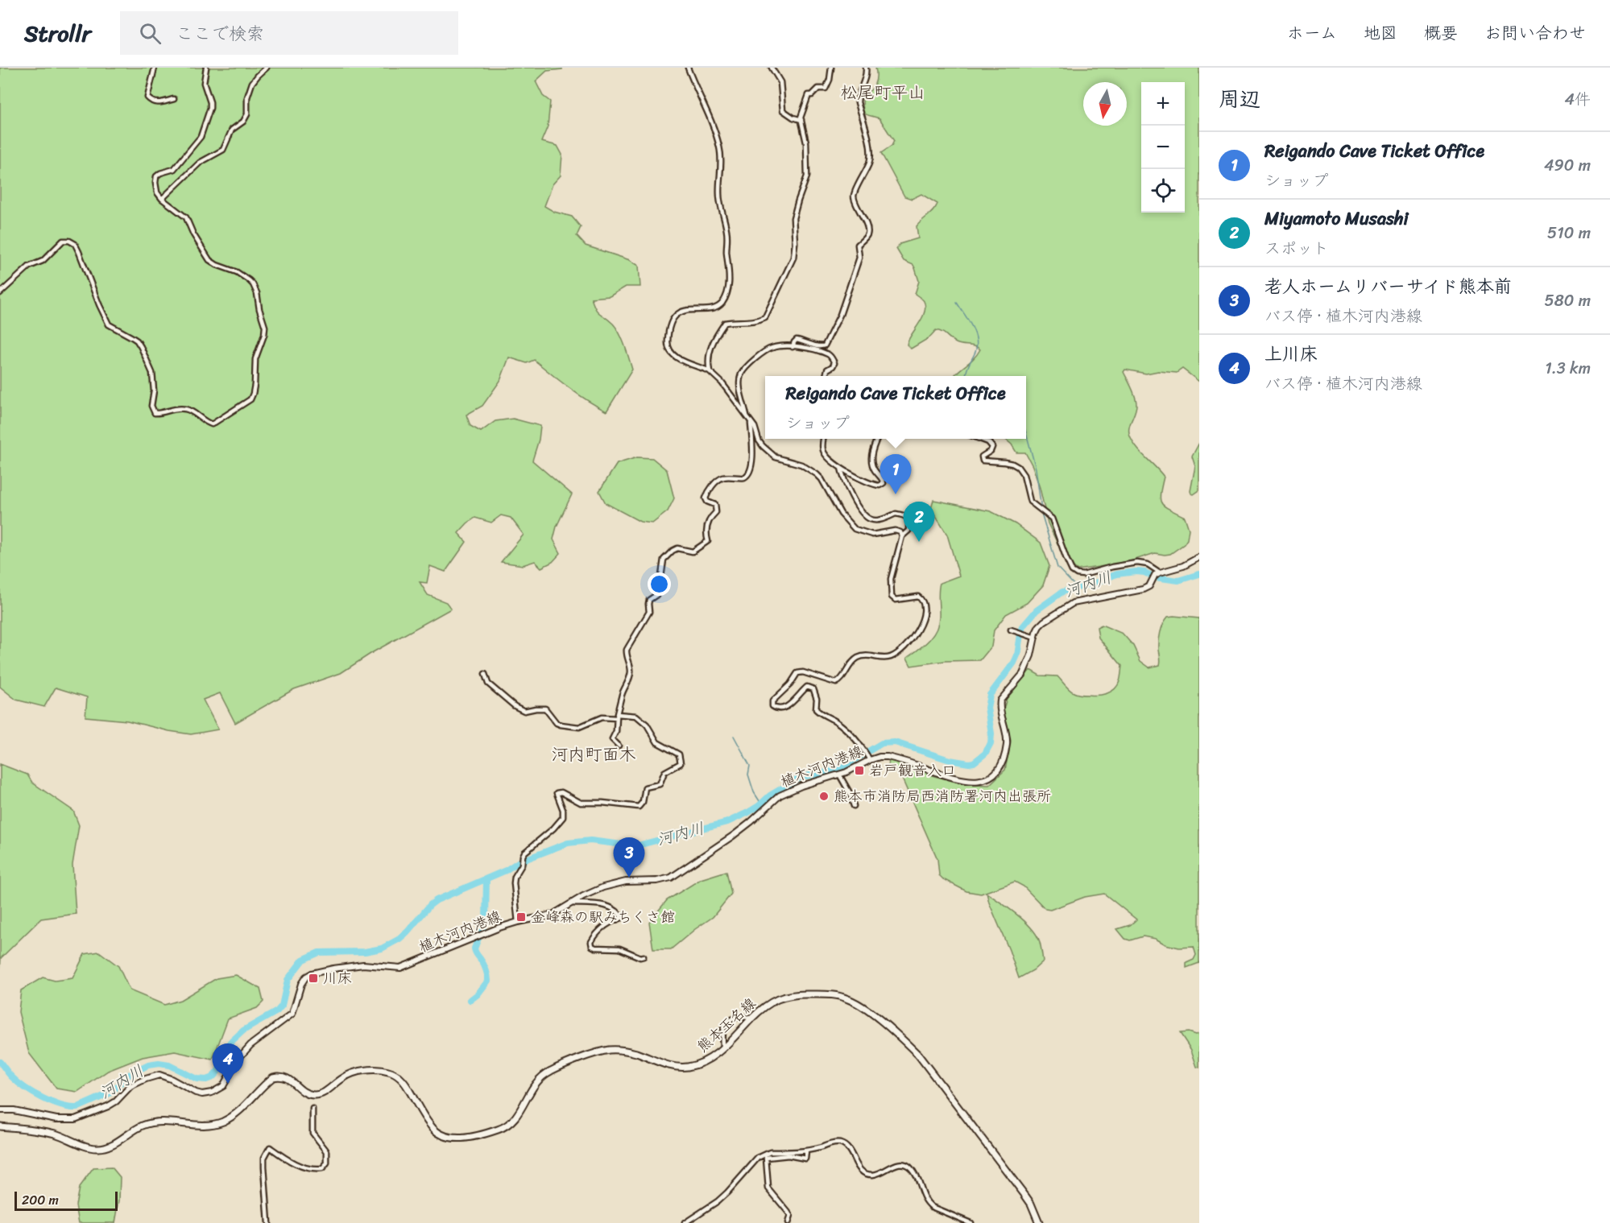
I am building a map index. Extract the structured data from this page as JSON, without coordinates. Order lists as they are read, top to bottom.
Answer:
{
  "streets": {
    "main road": ["植木河内港線", "熊本玉名線"]
  },
  "districts": ["松尾町平山", "河内町面木"],
  "water": ["河内川"],
  "places": {
    "transit": ["岩戸観音入口", "金峰森の駅みちくさ館", "川床"],
    "other": ["熊本市消防局西消防署河内出張所"]
  },
  "scale_bar": "200 m",
  "north": "bottom",
  "page": {
    "header": "Strollr",
    "search": "ここで検索",
    "nav": [
      "ホーム",
      "地図",
      "概要",
      "お問い合わせ"
    ],
    "heading": ["周辺", "4件"],
    "map_buttons": ["+", "−"],
    "list": [
      {
        "mark": "1",
        "name": "Reigando Cave Ticket Office",
        "note": "ショップ",
        "value": "490 m"
      },
      {
        "mark": "2",
        "name": "Miyamoto Musashi",
        "note": "スポット",
        "value": "510 m"
      },
      {
        "mark": "3",
        "name": "老人ホームリバーサイド熊本前",
        "note": "バス停 · 植木河内港線",
        "value": "580 m"
      },
      {
        "mark": "4",
        "name": "上川床",
        "note": "バス停 · 植木河内港線",
        "value": "1.3 km"
      }
    ],
    "popup": ["Reigando Cave Ticket Office", "ショップ"],
    "pins": [
      "1",
      "2",
      "3",
      "4"
    ],
    "scale": "200 m"
  }
}
